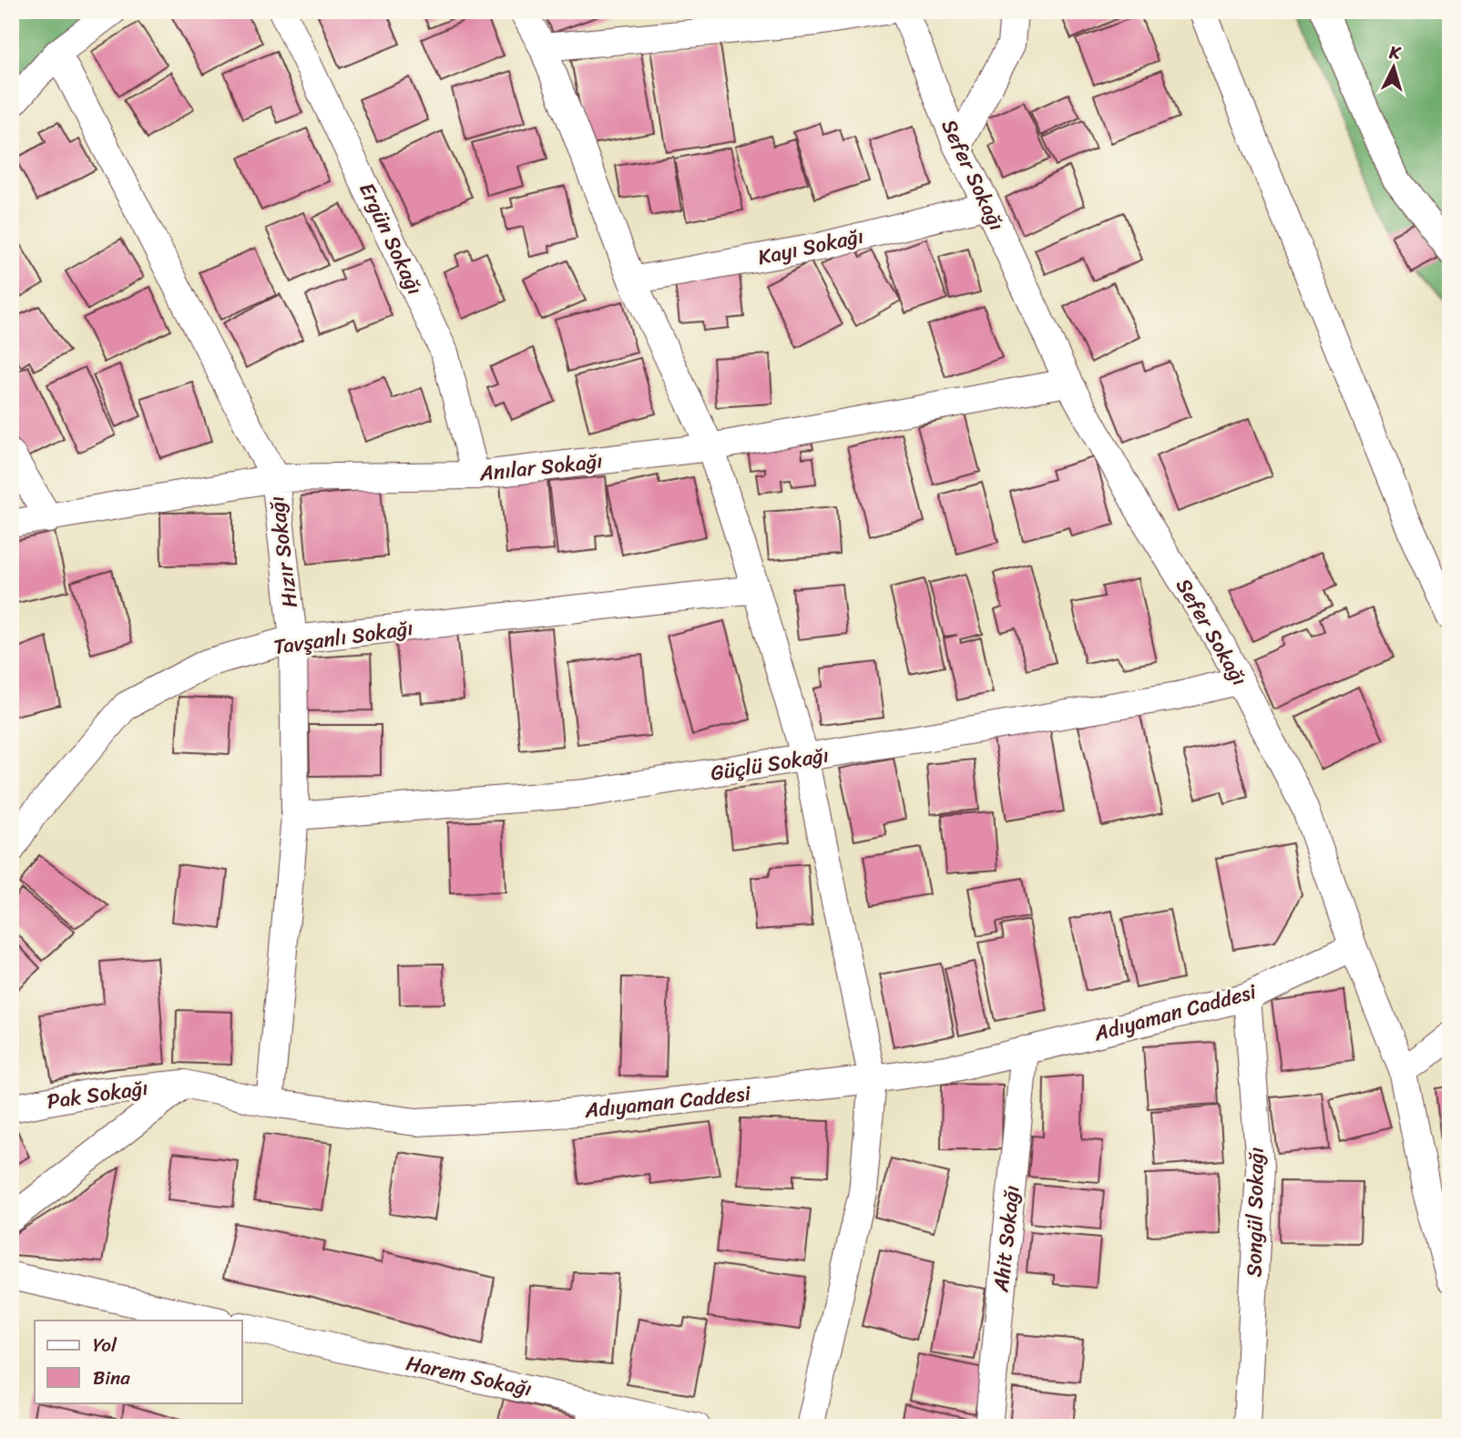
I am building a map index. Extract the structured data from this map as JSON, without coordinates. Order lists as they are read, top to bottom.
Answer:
{
  "streets": {
    "street": [
      "Sefer Sokağı",
      "Ergün Sokağı",
      "Kayı Sokağı",
      "Anılar Sokağı",
      "Hızır Sokağı",
      "Tavşanlı Sokağı",
      "Güçlü Sokağı",
      "Adıyaman Caddesi",
      "Pak Sokağı",
      "Songül Sokağı",
      "Ahit Sokağı",
      "Harem Sokağı"
    ]
  },
  "crossings": [
    ["Sefer Sokağı", "Kayı Sokağı"],
    ["Sefer Sokağı", "Anılar Sokağı"],
    ["Sefer Sokağı", "Güçlü Sokağı"],
    ["Sefer Sokağı", "Adıyaman Caddesi"],
    ["Ergün Sokağı", "Anılar Sokağı"],
    ["Anılar Sokağı", "Hızır Sokağı"],
    ["Hızır Sokağı", "Tavşanlı Sokağı"],
    ["Hızır Sokağı", "Güçlü Sokağı"],
    ["Hızır Sokağı", "Adıyaman Caddesi"],
    ["Adıyaman Caddesi", "Pak Sokağı"],
    ["Adıyaman Caddesi", "Songül Sokağı"],
    ["Adıyaman Caddesi", "Ahit Sokağı"]
  ],
  "legend": ["Yol", "Bina"],
  "north": "top"
}
